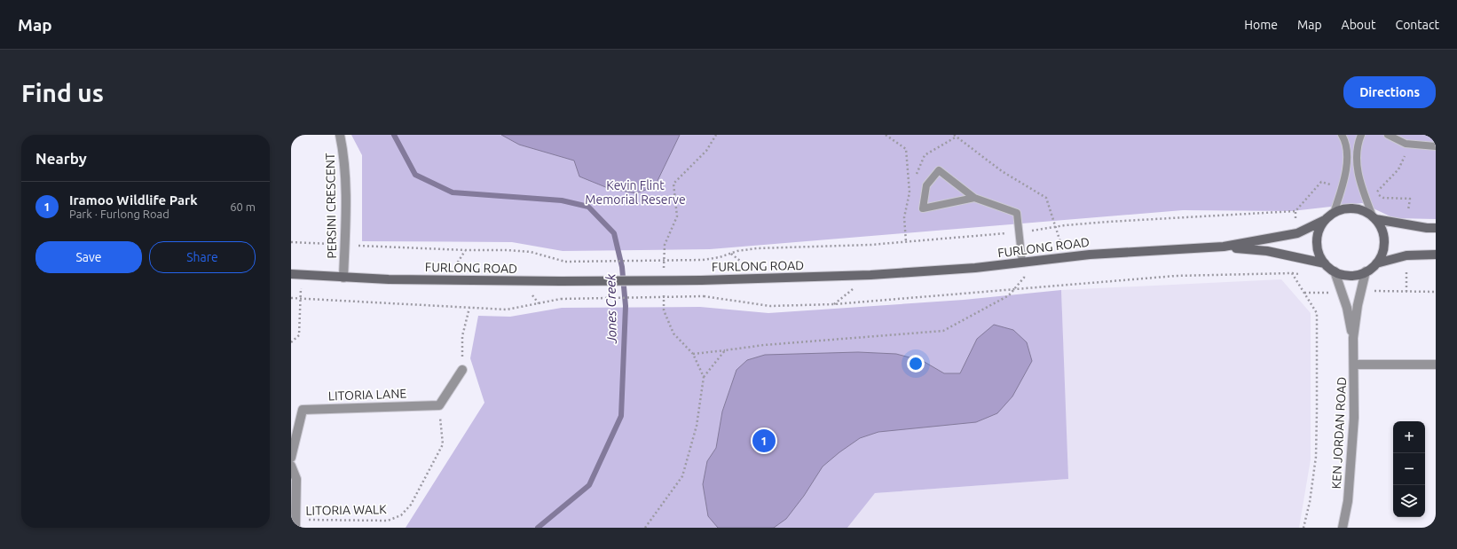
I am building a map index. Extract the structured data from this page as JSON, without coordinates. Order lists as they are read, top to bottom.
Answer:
{
  "streets": {
    "main road": ["FURLONG ROAD"],
    "street": ["PERSINI CRESCENT", "LITORIA LANE", "KEN JORDAN ROAD"],
    "path": ["LITORIA WALK"]
  },
  "crossings": [
    ["PERSINI CRESCENT", "FURLONG ROAD"],
    ["FURLONG ROAD", "KEN JORDAN ROAD"],
    ["LITORIA LANE", "LITORIA WALK"]
  ],
  "water": ["Jones Creek"],
  "parks": ["Kevin Flint Memorial Reserve"],
  "page": {
    "header": "Map",
    "nav": [
      "Home",
      "Map",
      "About",
      "Contact"
    ],
    "buttons": [
      "Directions",
      ["Save", "Share"]
    ],
    "title": "Find us",
    "heading": "Nearby",
    "list": [
      {
        "mark": "1",
        "name": "Iramoo Wildlife Park",
        "note": "Park · Furlong Road",
        "value": "60 m"
      }
    ],
    "map_buttons": ["+", "−"],
    "pins": "1"
  }
}
